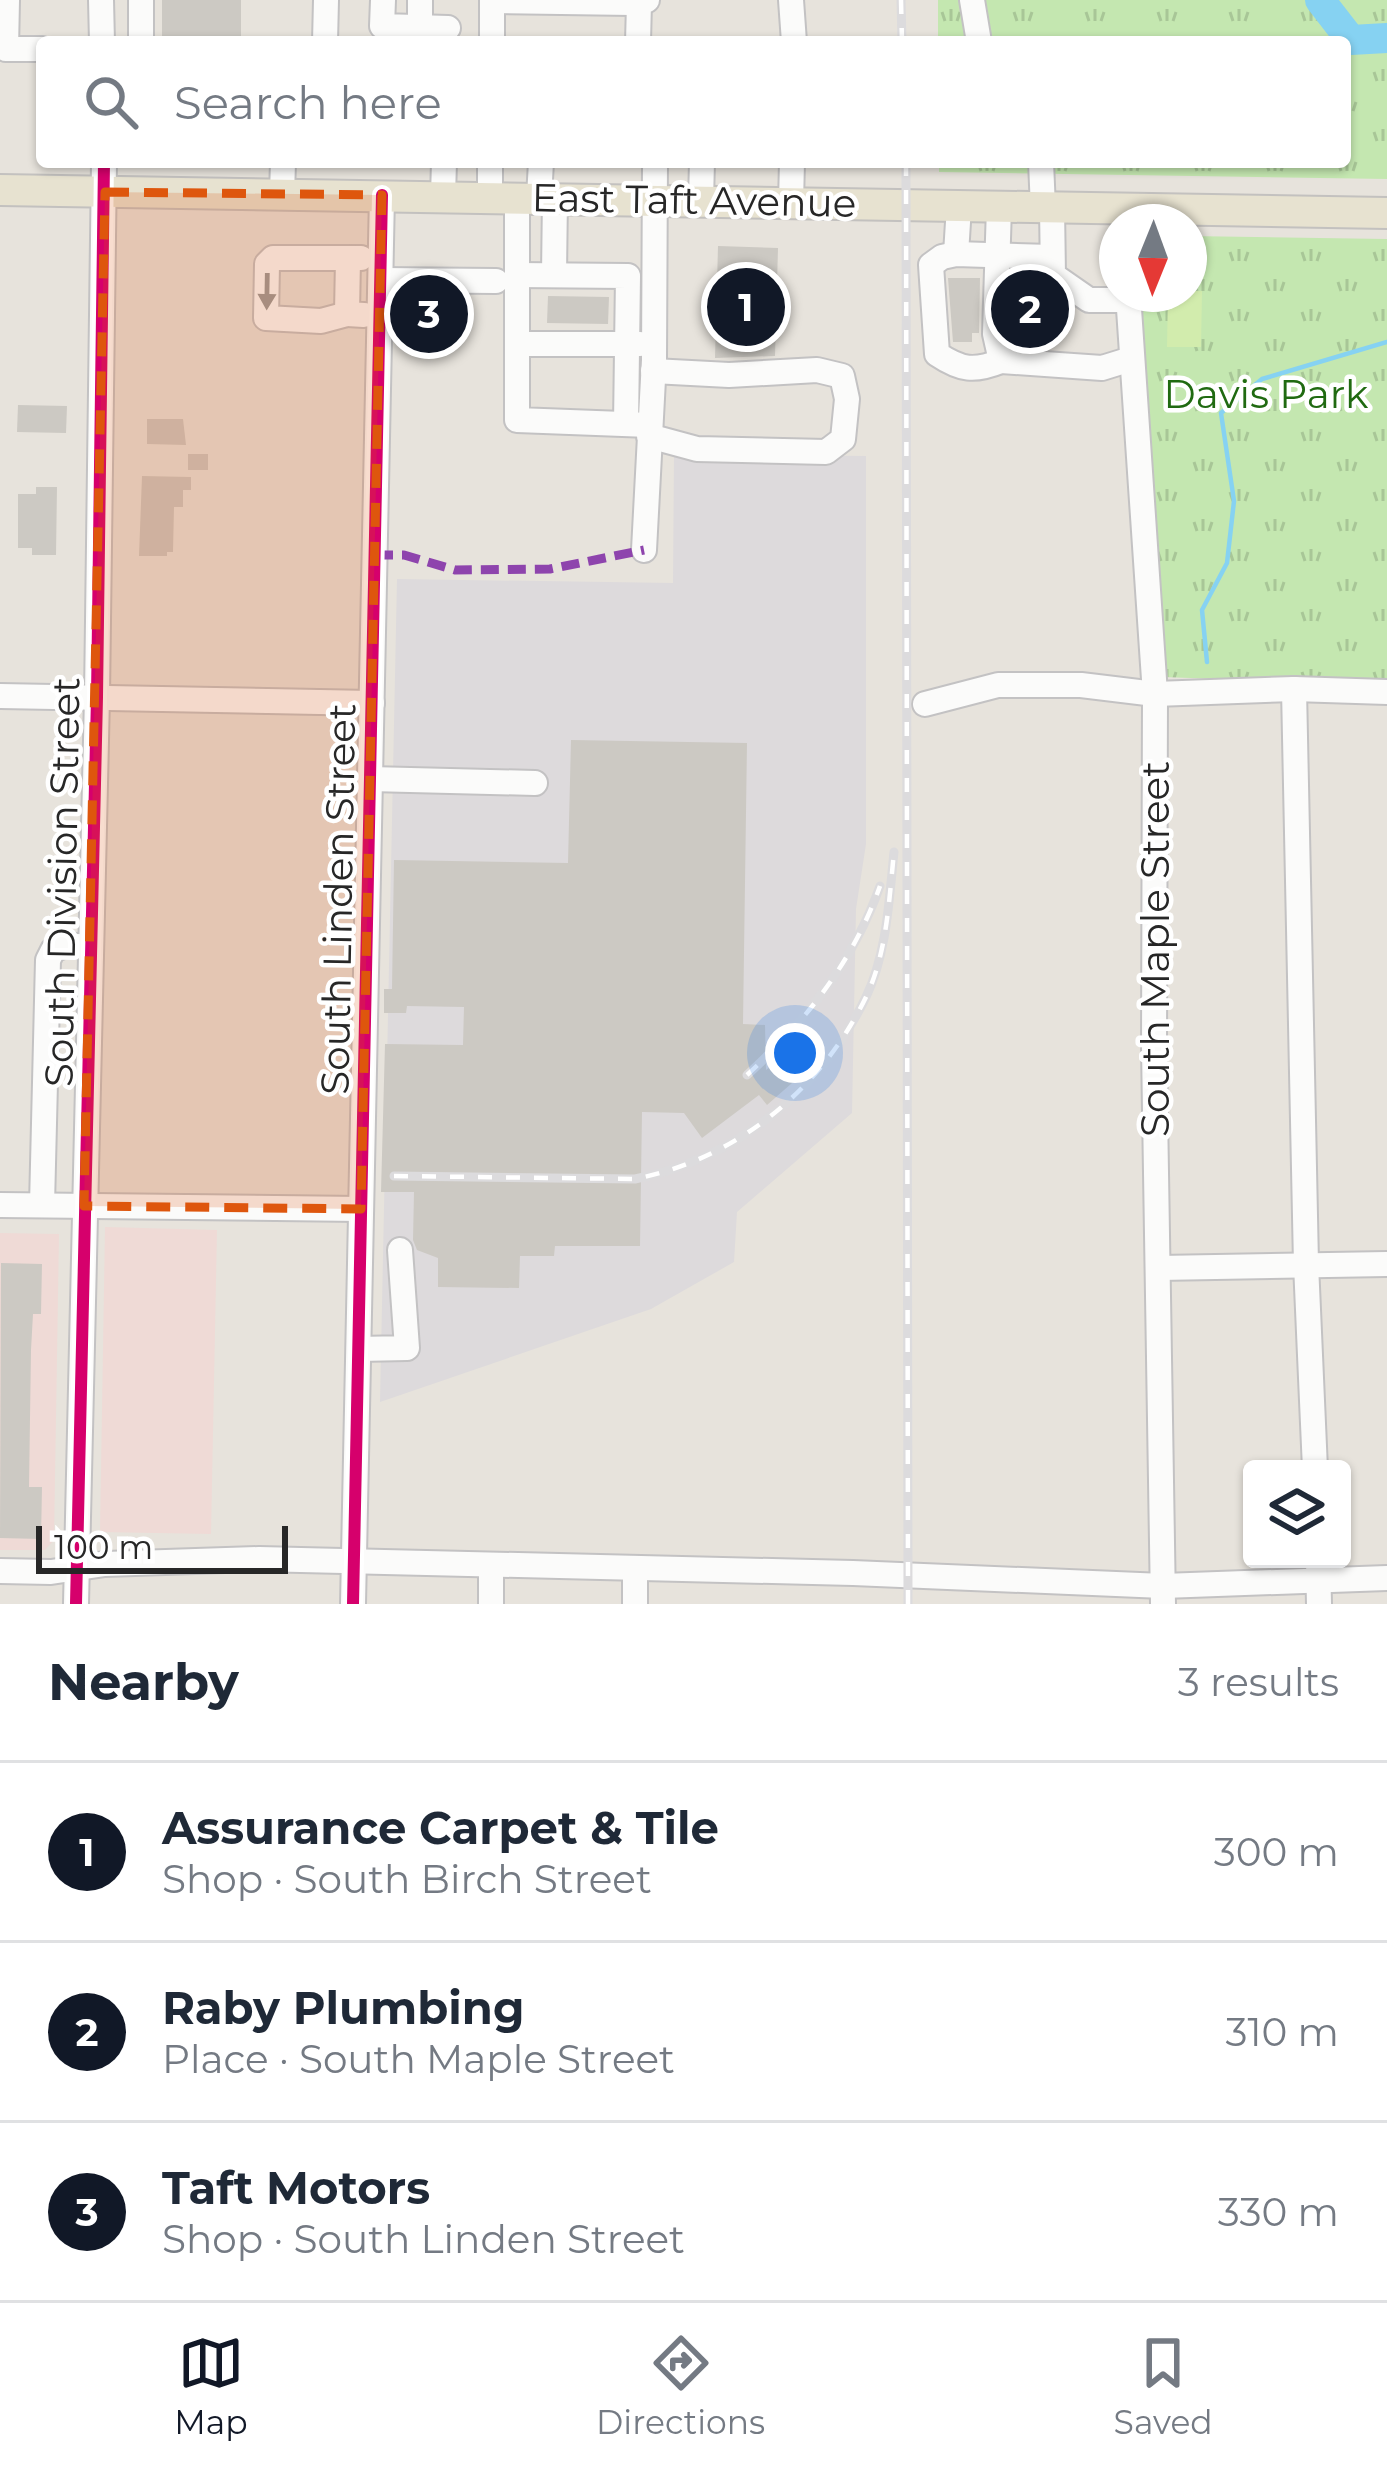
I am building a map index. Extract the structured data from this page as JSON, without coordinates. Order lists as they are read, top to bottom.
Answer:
{
  "streets": {
    "main road": ["East Taft Avenue"],
    "street": ["South Division Street", "South Linden Street", "South Maple Street"]
  },
  "crossings": [
    ["East Taft Avenue", "South Division Street"],
    ["East Taft Avenue", "South Linden Street"]
  ],
  "parks": ["Davis Park"],
  "scale_bar": "100 m",
  "north": "bottom",
  "page": {
    "search": "Search here",
    "pins": ["1", "2", "3"],
    "scale": "100 m",
    "heading": ["Nearby", "3 results"],
    "list": [
      {
        "mark": "1",
        "name": "Assurance Carpet & Tile",
        "note": "Shop · South Birch Street",
        "value": "300 m"
      },
      {
        "mark": "2",
        "name": "Raby Plumbing",
        "note": "Place · South Maple Street",
        "value": "310 m"
      },
      {
        "mark": "3",
        "name": "Taft Motors",
        "note": "Shop · South Linden Street",
        "value": "330 m"
      }
    ],
    "nav": ["Map", "Directions", "Saved"]
  }
}
